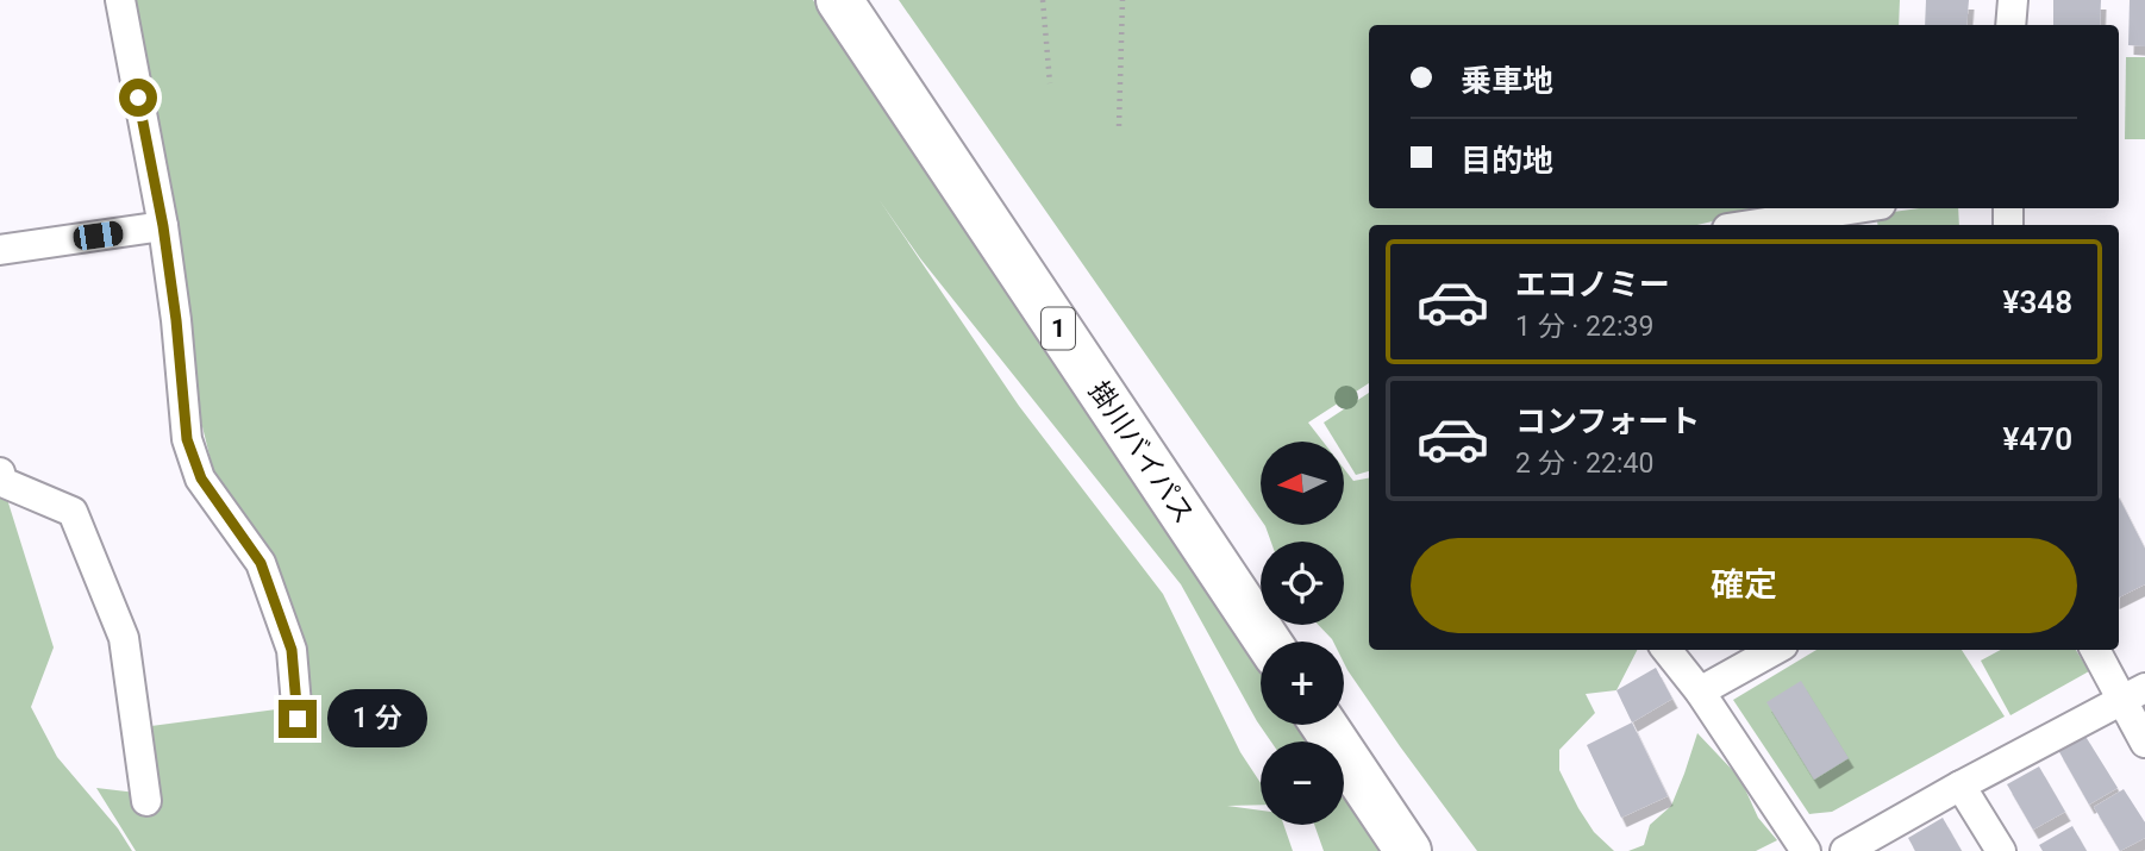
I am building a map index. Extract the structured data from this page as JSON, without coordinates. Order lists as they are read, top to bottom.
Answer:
{
  "streets": {
    "highway": ["1", "掛川バイパス"]
  },
  "north": "left",
  "page": {
    "banner": ["乗車地", "目的地"],
    "list": [
      {
        "name": "エコノミー",
        "note": "1 分 · 22:39",
        "value": "¥348"
      },
      {
        "name": "コンフォート",
        "note": "2 分 · 22:40",
        "value": "¥470"
      }
    ],
    "map_buttons": ["+", "−"],
    "buttons": "確定",
    "bubble": "1 分"
  }
}
